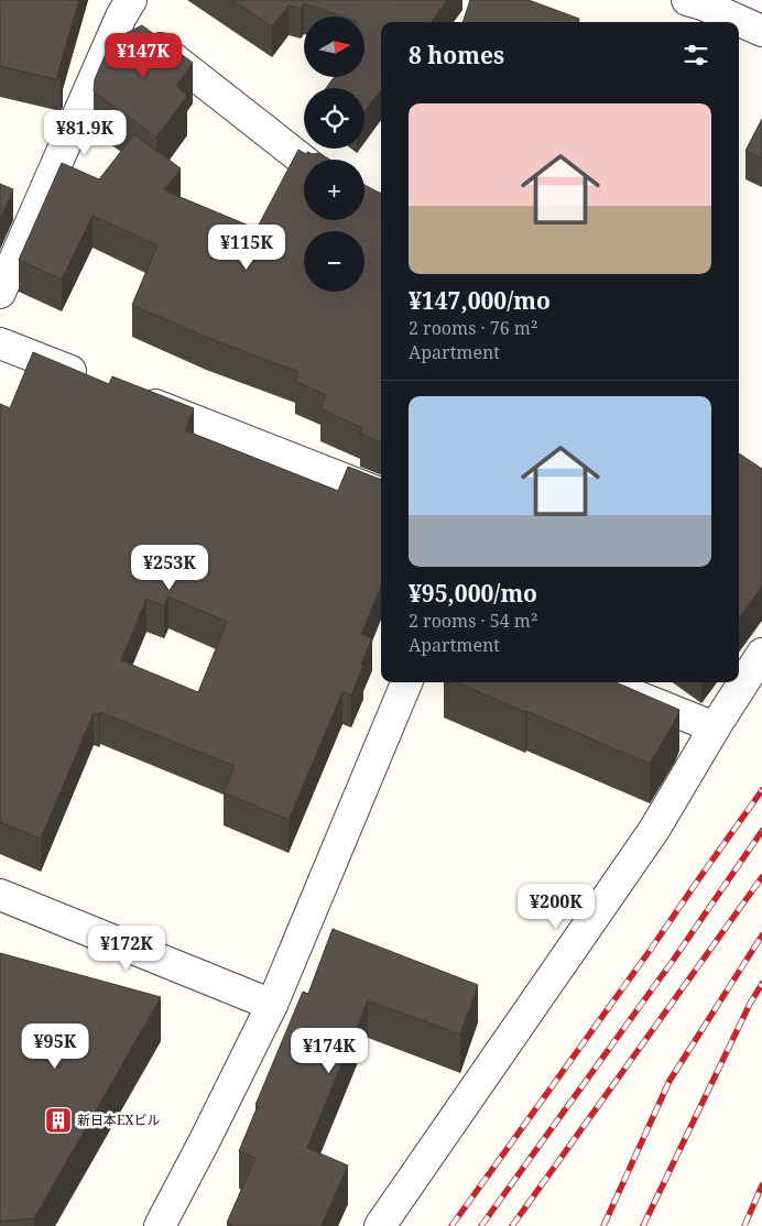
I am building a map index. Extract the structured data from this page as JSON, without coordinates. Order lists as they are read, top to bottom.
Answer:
{
  "places": {
    "building": ["新日本EXビル"]
  },
  "north": "right",
  "page": {
    "map_buttons": ["+", "−"],
    "heading": "8 homes",
    "price": [
      "¥147K",
      "¥81.9K",
      "¥115K",
      "¥253K",
      "¥200K",
      "¥172K",
      "¥95K",
      "¥174K"
    ],
    "list": [
      {
        "name": "¥147,000/mo",
        "note": "2 rooms · 76 m² · Apartment"
      },
      {
        "name": "¥95,000/mo",
        "note": "2 rooms · 54 m² · Apartment"
      }
    ]
  }
}
